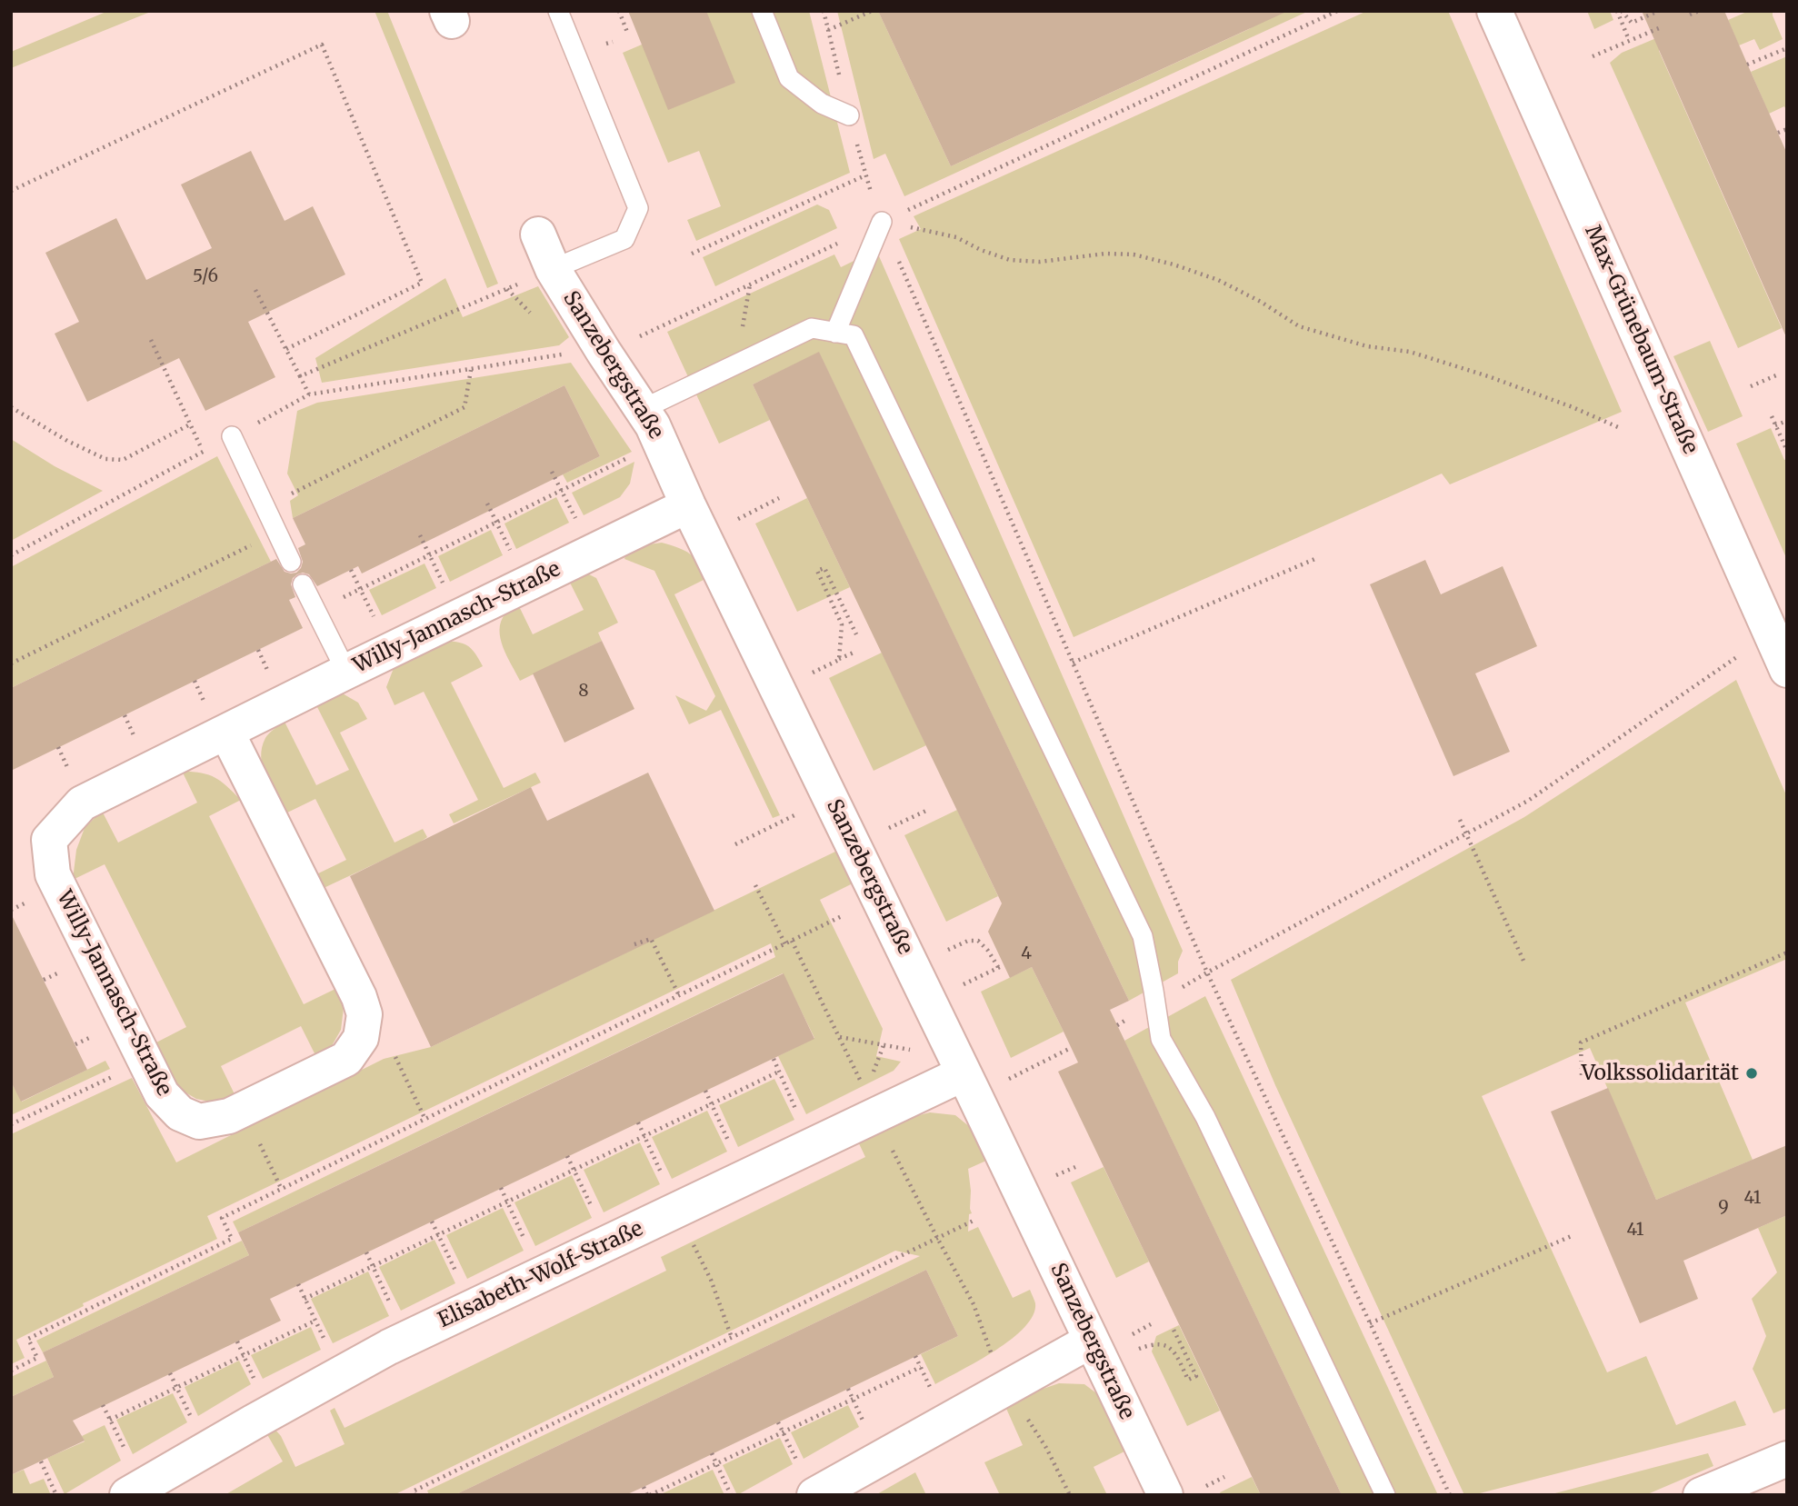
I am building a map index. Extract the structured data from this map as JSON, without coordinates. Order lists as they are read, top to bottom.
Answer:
{
  "streets": {
    "street": [
      "Max-Grünebaum-Straße",
      "Sanzebergstraße",
      "Willy-Jannasch-Straße",
      "Elisabeth-Wolf-Straße"
    ]
  },
  "crossings": [
    ["Sanzebergstraße", "Willy-Jannasch-Straße"],
    ["Sanzebergstraße", "Elisabeth-Wolf-Straße"]
  ],
  "places": ["Volkssolidarität"],
  "house_numbers": [
    "5/6",
    "8",
    "4",
    "41",
    "9",
    "41"
  ]
}
